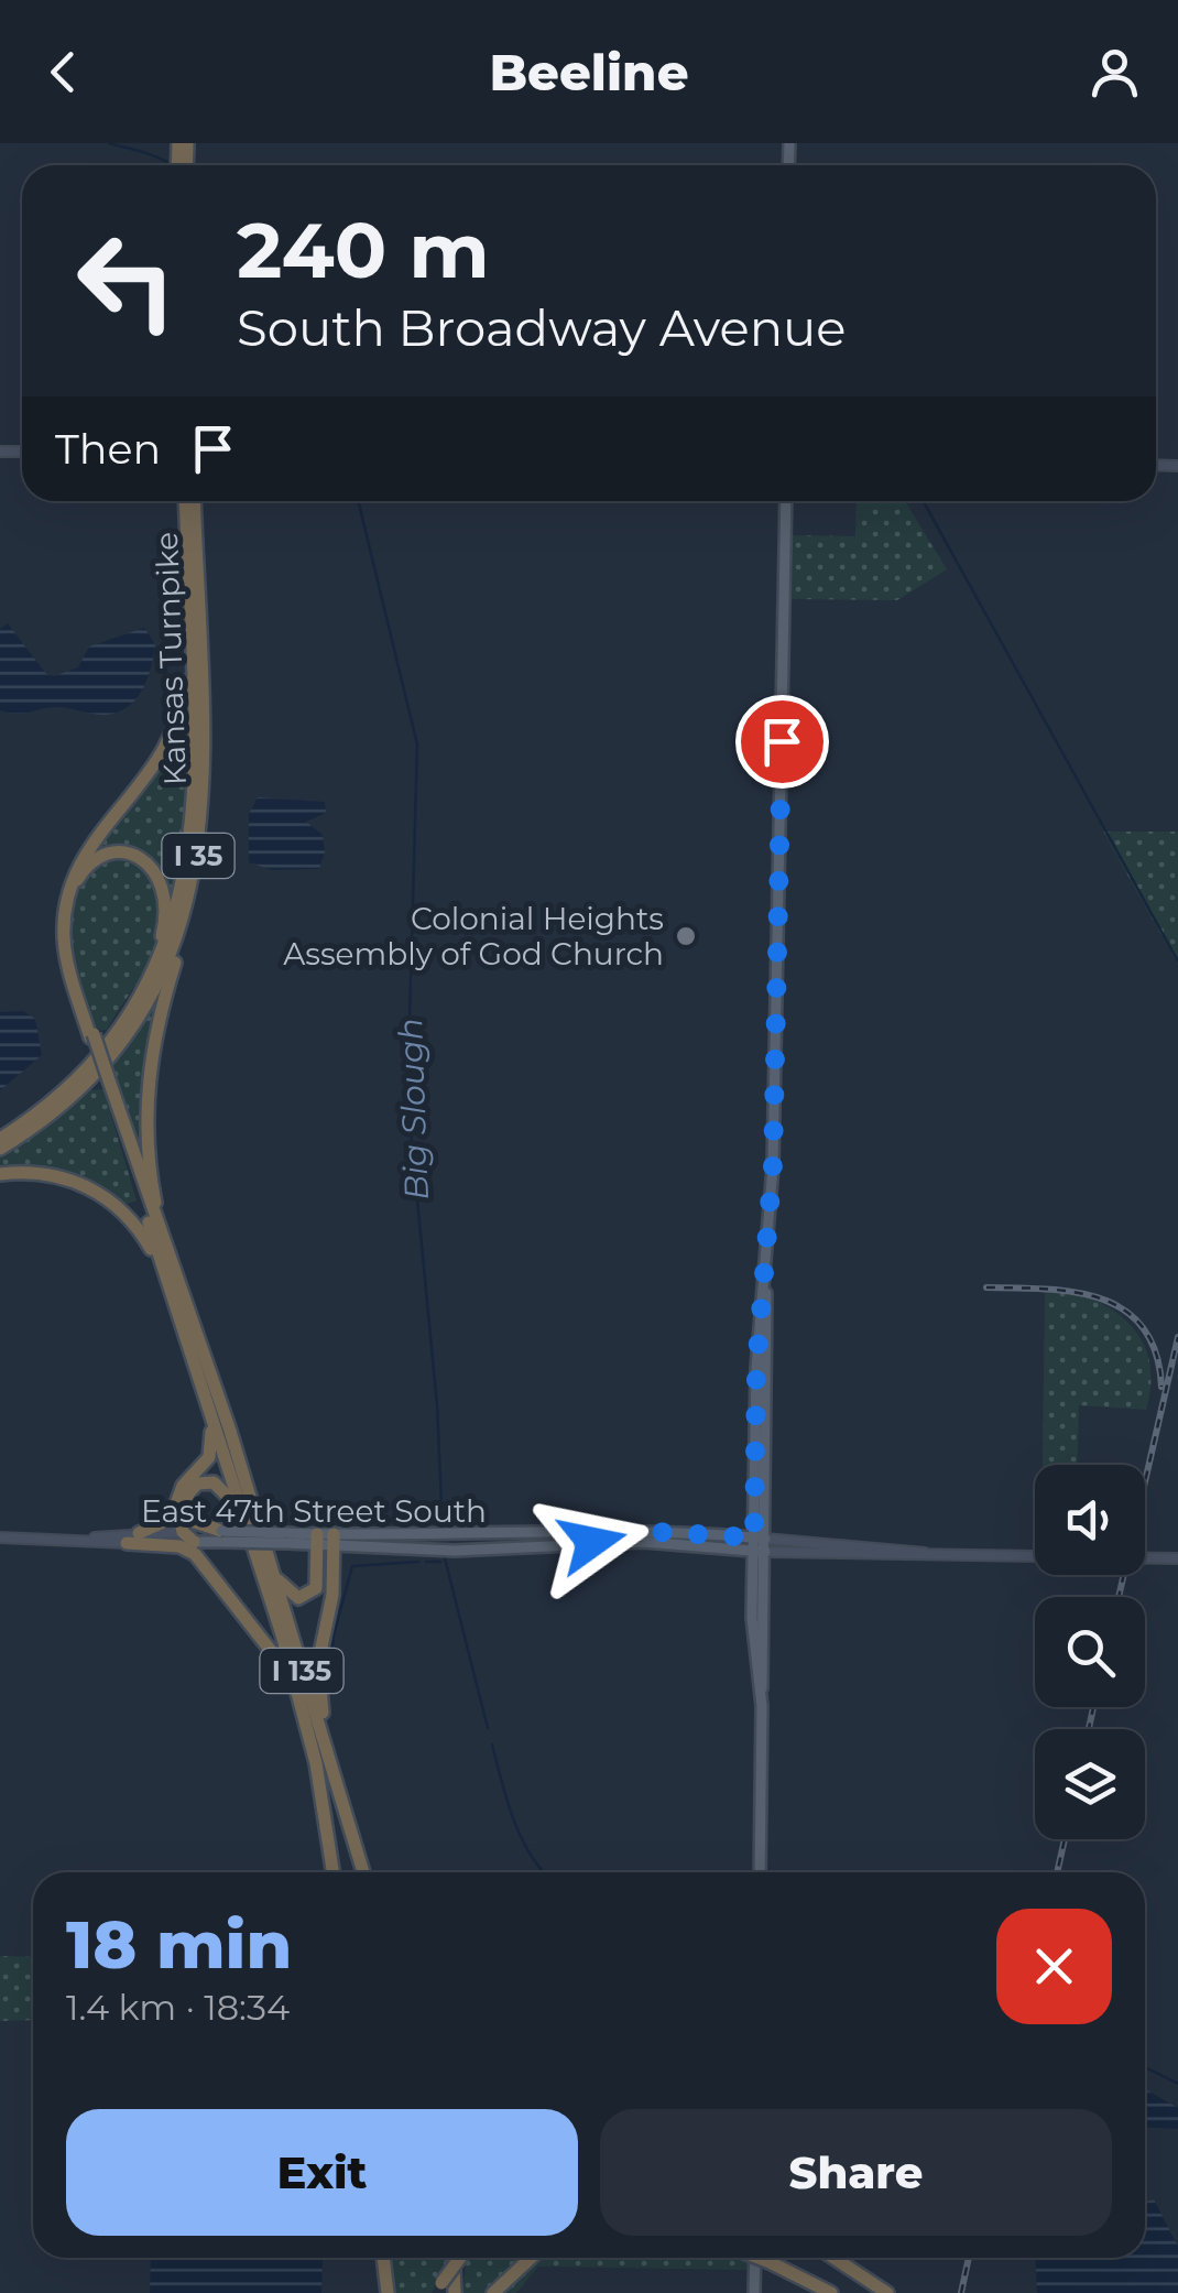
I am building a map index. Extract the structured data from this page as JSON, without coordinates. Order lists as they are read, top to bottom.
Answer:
{
  "streets": {
    "highway": ["Kansas Turnpike", "I 35", "I 135"],
    "main road": ["East 47th Street South"]
  },
  "water": ["Big Slough"],
  "places": ["Colonial Heights Assembly of God Church"],
  "page": {
    "header": "Beeline",
    "turn": ["240 m", "South Broadway Avenue"],
    "then": "Then",
    "heading": ["18 min", "1.4 km · 18:34"],
    "buttons": ["Exit", "Share"]
  }
}
